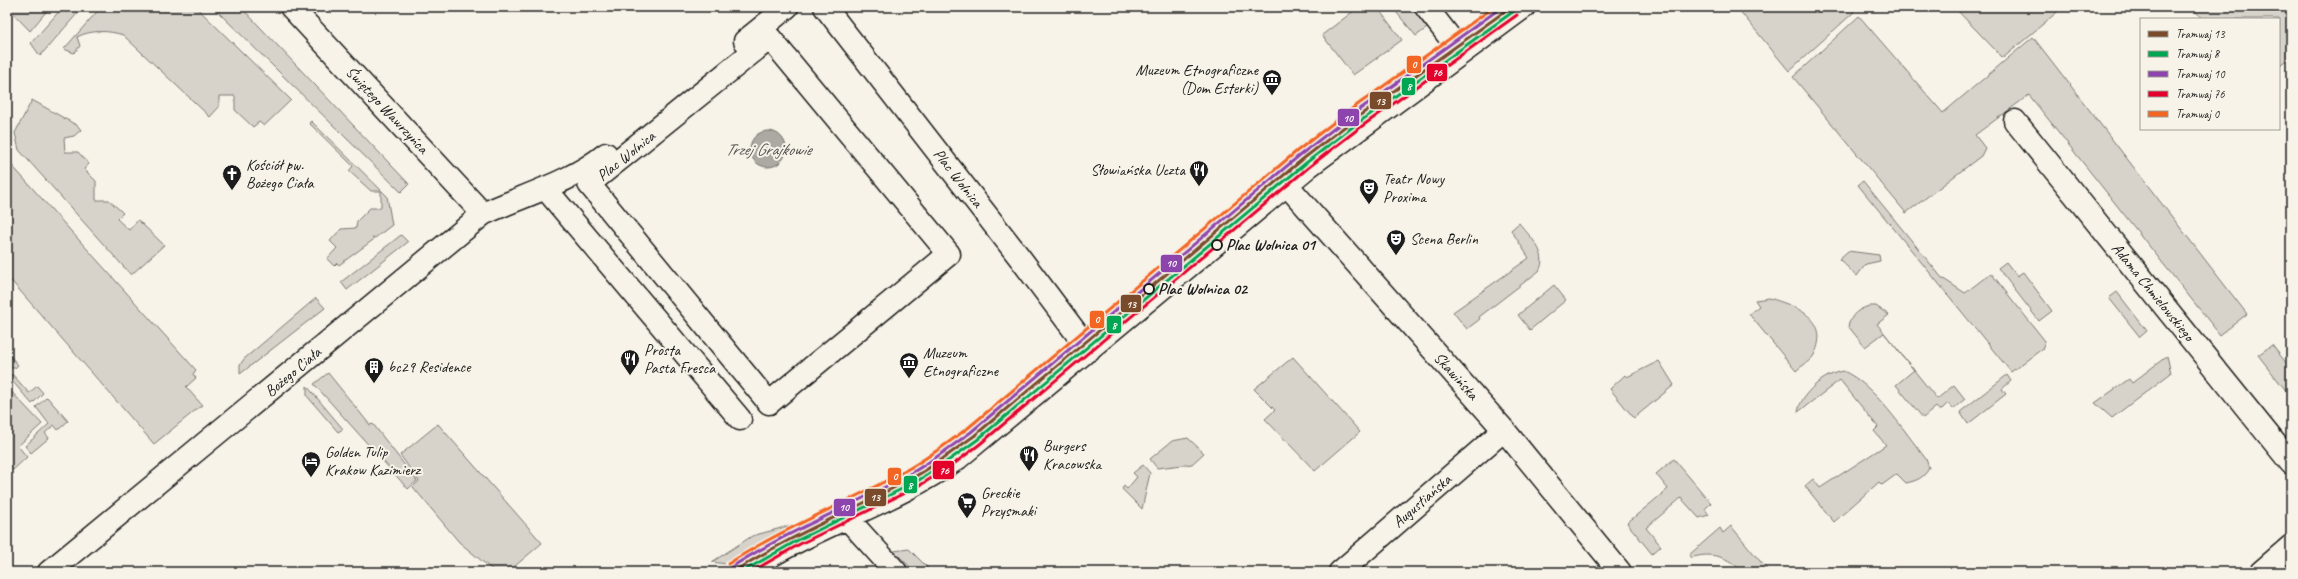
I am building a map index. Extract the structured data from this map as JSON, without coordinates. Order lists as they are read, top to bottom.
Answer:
{
  "streets": {
    "street": [
      "Świętego Wawrzyńca",
      "Plac Wolnica",
      "Adama Chmielowskiego",
      "Bożego Ciała",
      "Skawińska",
      "Augustiańska"
    ]
  },
  "crossings": [
    ["Świętego Wawrzyńca", "Bożego Ciała"],
    ["Plac Wolnica", "Bożego Ciała"],
    ["Skawińska", "Augustiańska"]
  ],
  "water": ["Trzej Grajkowie"],
  "places": {
    "museum": ["Muzeum Etnograficzne (Dom Esterki)", "Muzeum Etnograficzne"],
    "restaurant": ["Słowiańska Uczta", "Prosta Pasta Fresca", "Burgers Kracowska"],
    "church": ["Kościół pw. Bożego Ciała"],
    "theatre": ["Teatr Nowy Proxima", "Scena Berlin"],
    "other": ["Plac Wolnica 01", "Plac Wolnica 02"],
    "building": ["bc29 Residence"],
    "hotel": ["Golden Tulip Krakow Kazimierz"],
    "supermarket": ["Greckie Przysmaki"]
  },
  "lines": [
    "tram line 13",
    "tram line 10",
    "tram line 0",
    "tram line 8",
    "tram line 76"
  ],
  "legend": [
    "Tramwaj 13",
    "Tramwaj 8",
    "Tramwaj 10",
    "Tramwaj 76",
    "Tramwaj 0"
  ]
}
